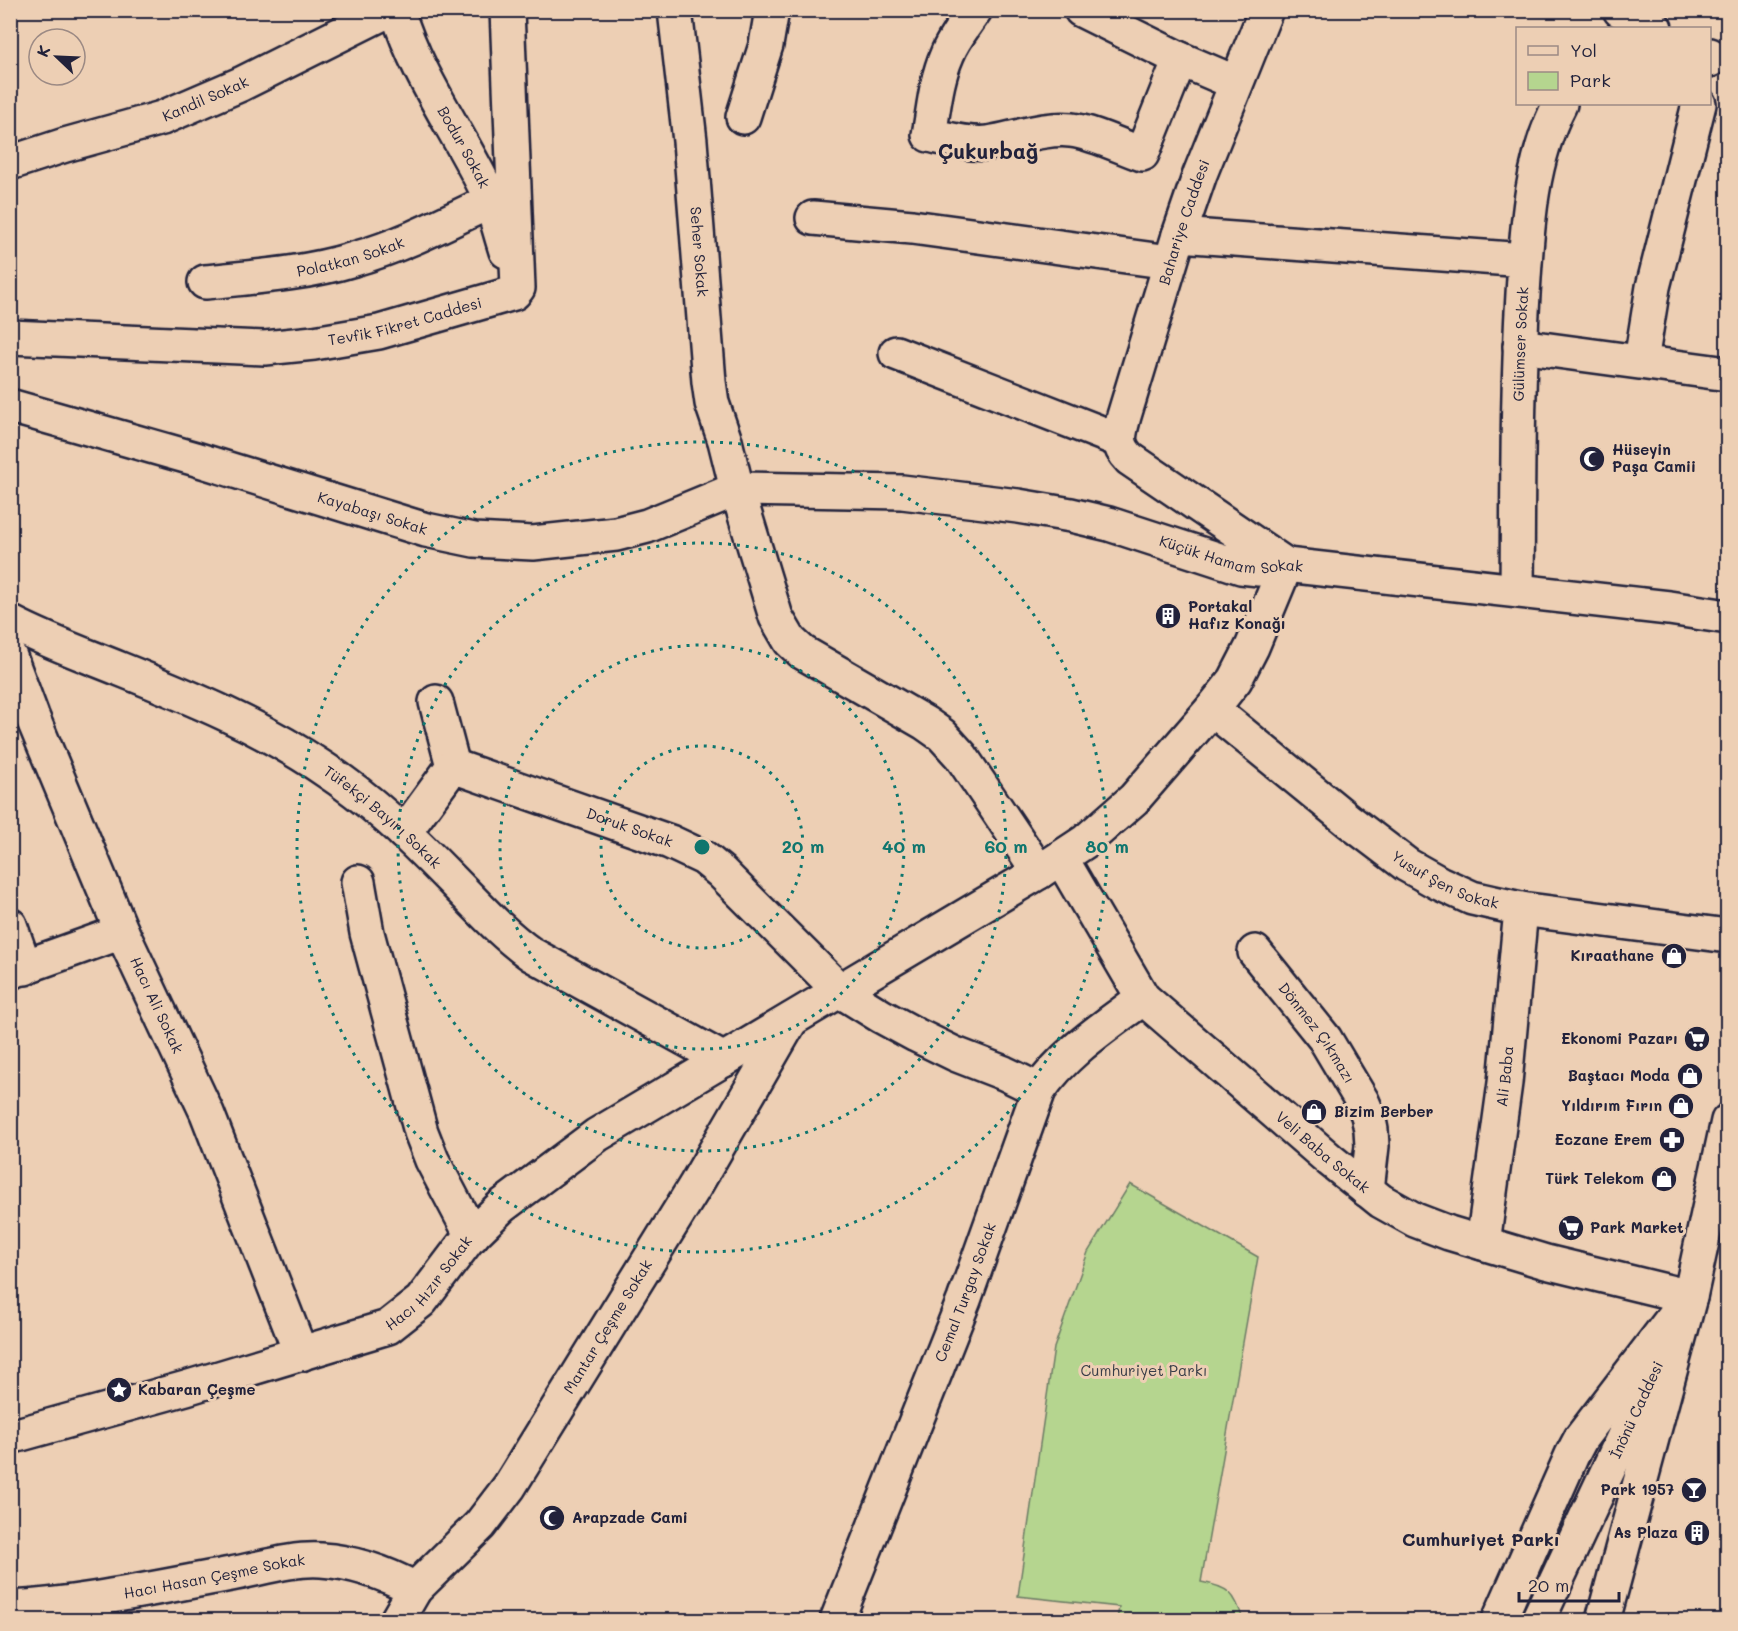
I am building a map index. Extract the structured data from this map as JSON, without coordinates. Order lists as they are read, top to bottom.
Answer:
{
  "streets": {
    "street": [
      "Kandil Sokak",
      "Bodur Sokak",
      "Bahariye Caddesi",
      "Seher Sokak",
      "Polatkan Sokak",
      "Tevfik Fikret Caddesi",
      "Gülümser Sokak",
      "Kayabaşı Sokak",
      "Küçük Hamam Sokak",
      "Tüfekçi Bayırı Sokak",
      "Doruk Sokak",
      "Yusuf Şen Sokak",
      "Hacı Ali Sokak",
      "Dönmez Çıkmazı",
      "Ali Baba",
      "Veli Baba Sokak",
      "Hacı Hızır Sokak",
      "Cemal Turgay Sokak",
      "Mantar Çeşme Sokak",
      "İnönü Caddesi",
      "Hacı Hasan Çeşme Sokak"
    ]
  },
  "crossings": [
    ["Bodur Sokak", "Polatkan Sokak"],
    ["Bodur Sokak", "Tevfik Fikret Caddesi"],
    ["Seher Sokak", "Kayabaşı Sokak"],
    ["Seher Sokak", "Küçük Hamam Sokak"],
    ["Seher Sokak", "Veli Baba Sokak"],
    ["Seher Sokak", "Hacı Hızır Sokak"],
    ["Gülümser Sokak", "Küçük Hamam Sokak"],
    ["Kayabaşı Sokak", "Küçük Hamam Sokak"],
    ["Küçük Hamam Sokak", "Hacı Hızır Sokak"],
    ["Tüfekçi Bayırı Sokak", "Hacı Hızır Sokak"],
    ["Doruk Sokak", "Hacı Hızır Sokak"],
    ["Doruk Sokak", "Cemal Turgay Sokak"],
    ["Yusuf Şen Sokak", "Ali Baba"],
    ["Yusuf Şen Sokak", "Hacı Hızır Sokak"],
    ["Hacı Ali Sokak", "Hacı Hızır Sokak"],
    ["Dönmez Çıkmazı", "Veli Baba Sokak"],
    ["Ali Baba", "Veli Baba Sokak"],
    ["Veli Baba Sokak", "Hacı Hızır Sokak"],
    ["Veli Baba Sokak", "Cemal Turgay Sokak"],
    ["Veli Baba Sokak", "İnönü Caddesi"],
    ["Hacı Hızır Sokak", "Mantar Çeşme Sokak"],
    ["Mantar Çeşme Sokak", "Hacı Hasan Çeşme Sokak"]
  ],
  "districts": ["Çukurbağ", "Cumhuriyet Parkı"],
  "parks": ["Cumhuriyet Parkı"],
  "places": {
    "mosque": ["Hüseyin Paşa Camii", "Arapzade Cami"],
    "building": ["Portakal Hafız Konağı", "As Plaza"],
    "shop": [
      "Kıraathane",
      "Baştacı Moda",
      "Yıldırım Fırın",
      "Bizim Berber",
      "Türk Telekom"
    ],
    "supermarket": ["Ekonomi Pazarı", "Park Market"],
    "pharmacy": ["Eczane Erem"],
    "place": ["Kabaran Çeşme"],
    "bar": ["Park 1957"]
  },
  "legend": ["Yol", "Park"],
  "scale_bar": "20 m",
  "north": "top left",
  "rings": [
    "20 m",
    "40 m",
    "60 m",
    "80 m"
  ]
}
